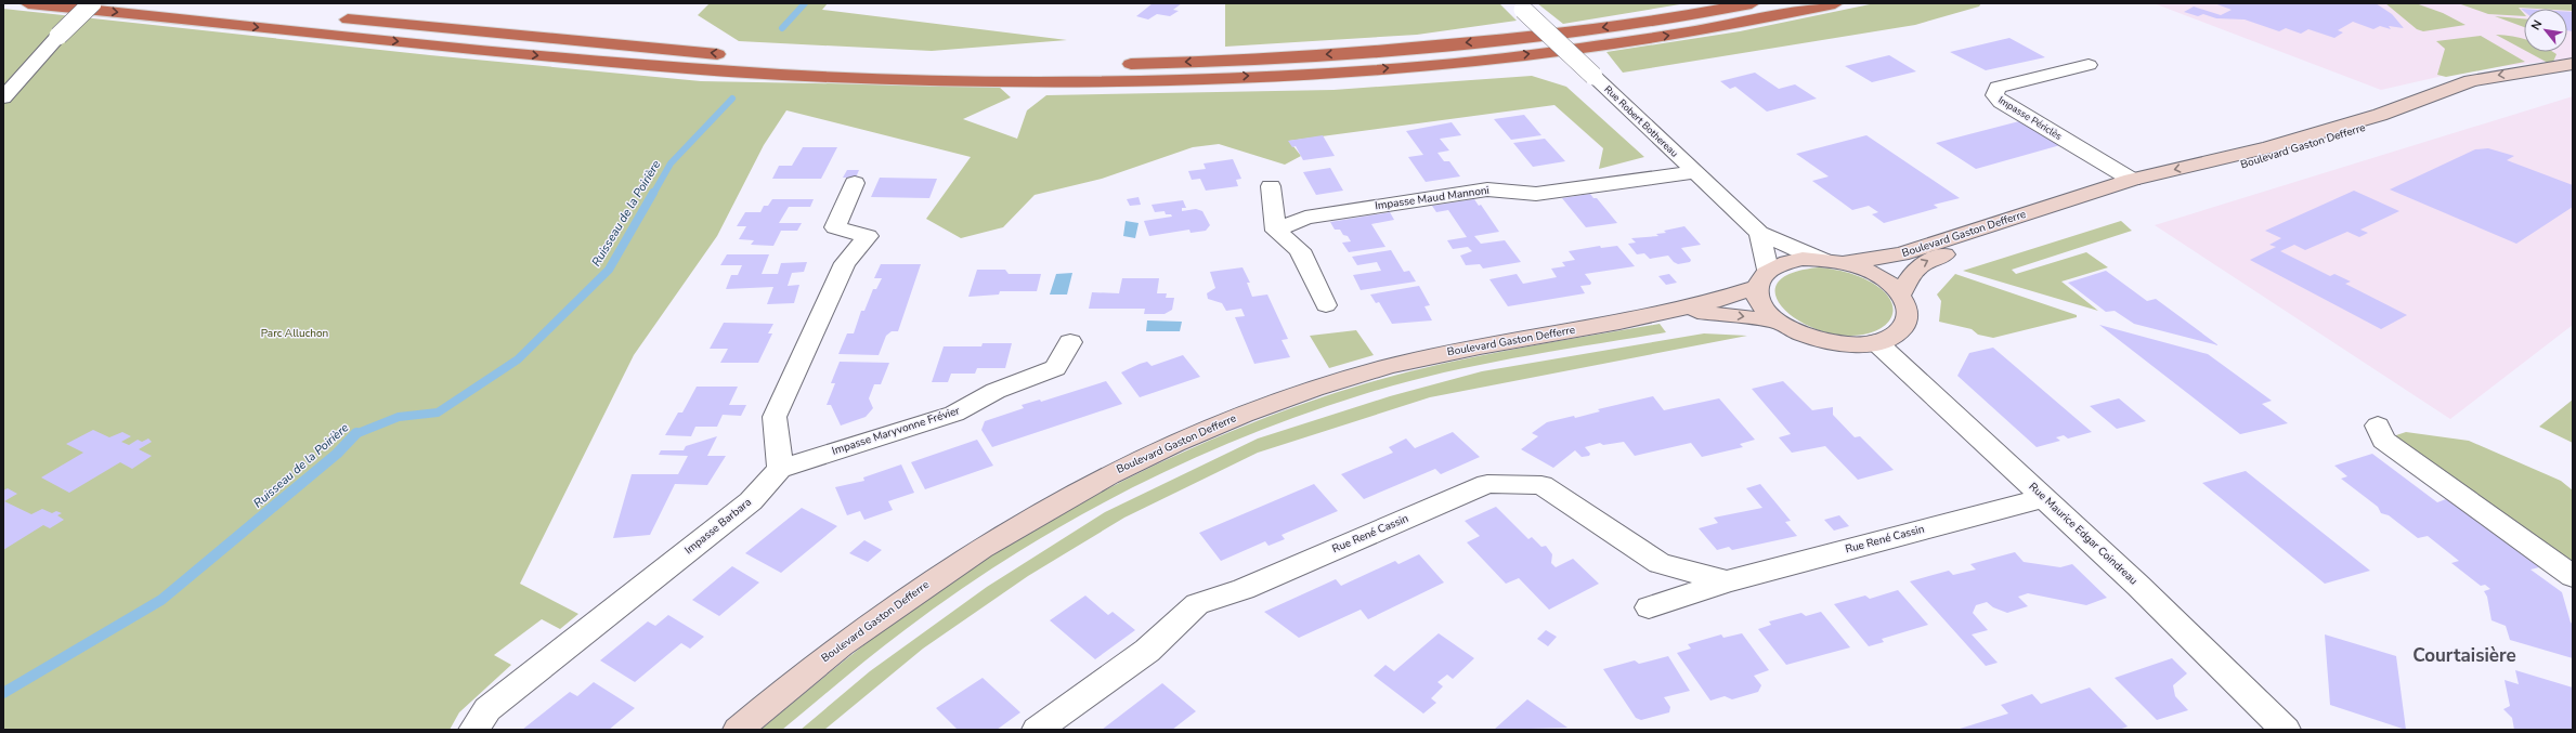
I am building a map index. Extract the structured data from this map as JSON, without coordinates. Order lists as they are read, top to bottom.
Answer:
{
  "streets": {
    "main road": ["Boulevard Gaston Defferre"],
    "street": [
      "Impasse Périclès",
      "Rue Robert Bothereau",
      "Impasse Maud Mannoni",
      "Impasse Maryvonne Frévier",
      "Impasse Barbara",
      "Rue René Cassin",
      "Rue Maurice Edgar Coindreau"
    ]
  },
  "crossings": [
    ["Impasse Périclès", "Boulevard Gaston Defferre"],
    ["Rue Robert Bothereau", "Boulevard Gaston Defferre"],
    ["Rue Robert Bothereau", "Impasse Maud Mannoni"],
    ["Impasse Maryvonne Frévier", "Impasse Barbara"],
    ["Rue René Cassin", "Rue Maurice Edgar Coindreau"]
  ],
  "districts": ["Courtaisière"],
  "water": ["Ruisseau de la Poirière"],
  "parks": ["Parc Alluchon"],
  "north": "top left"
}
